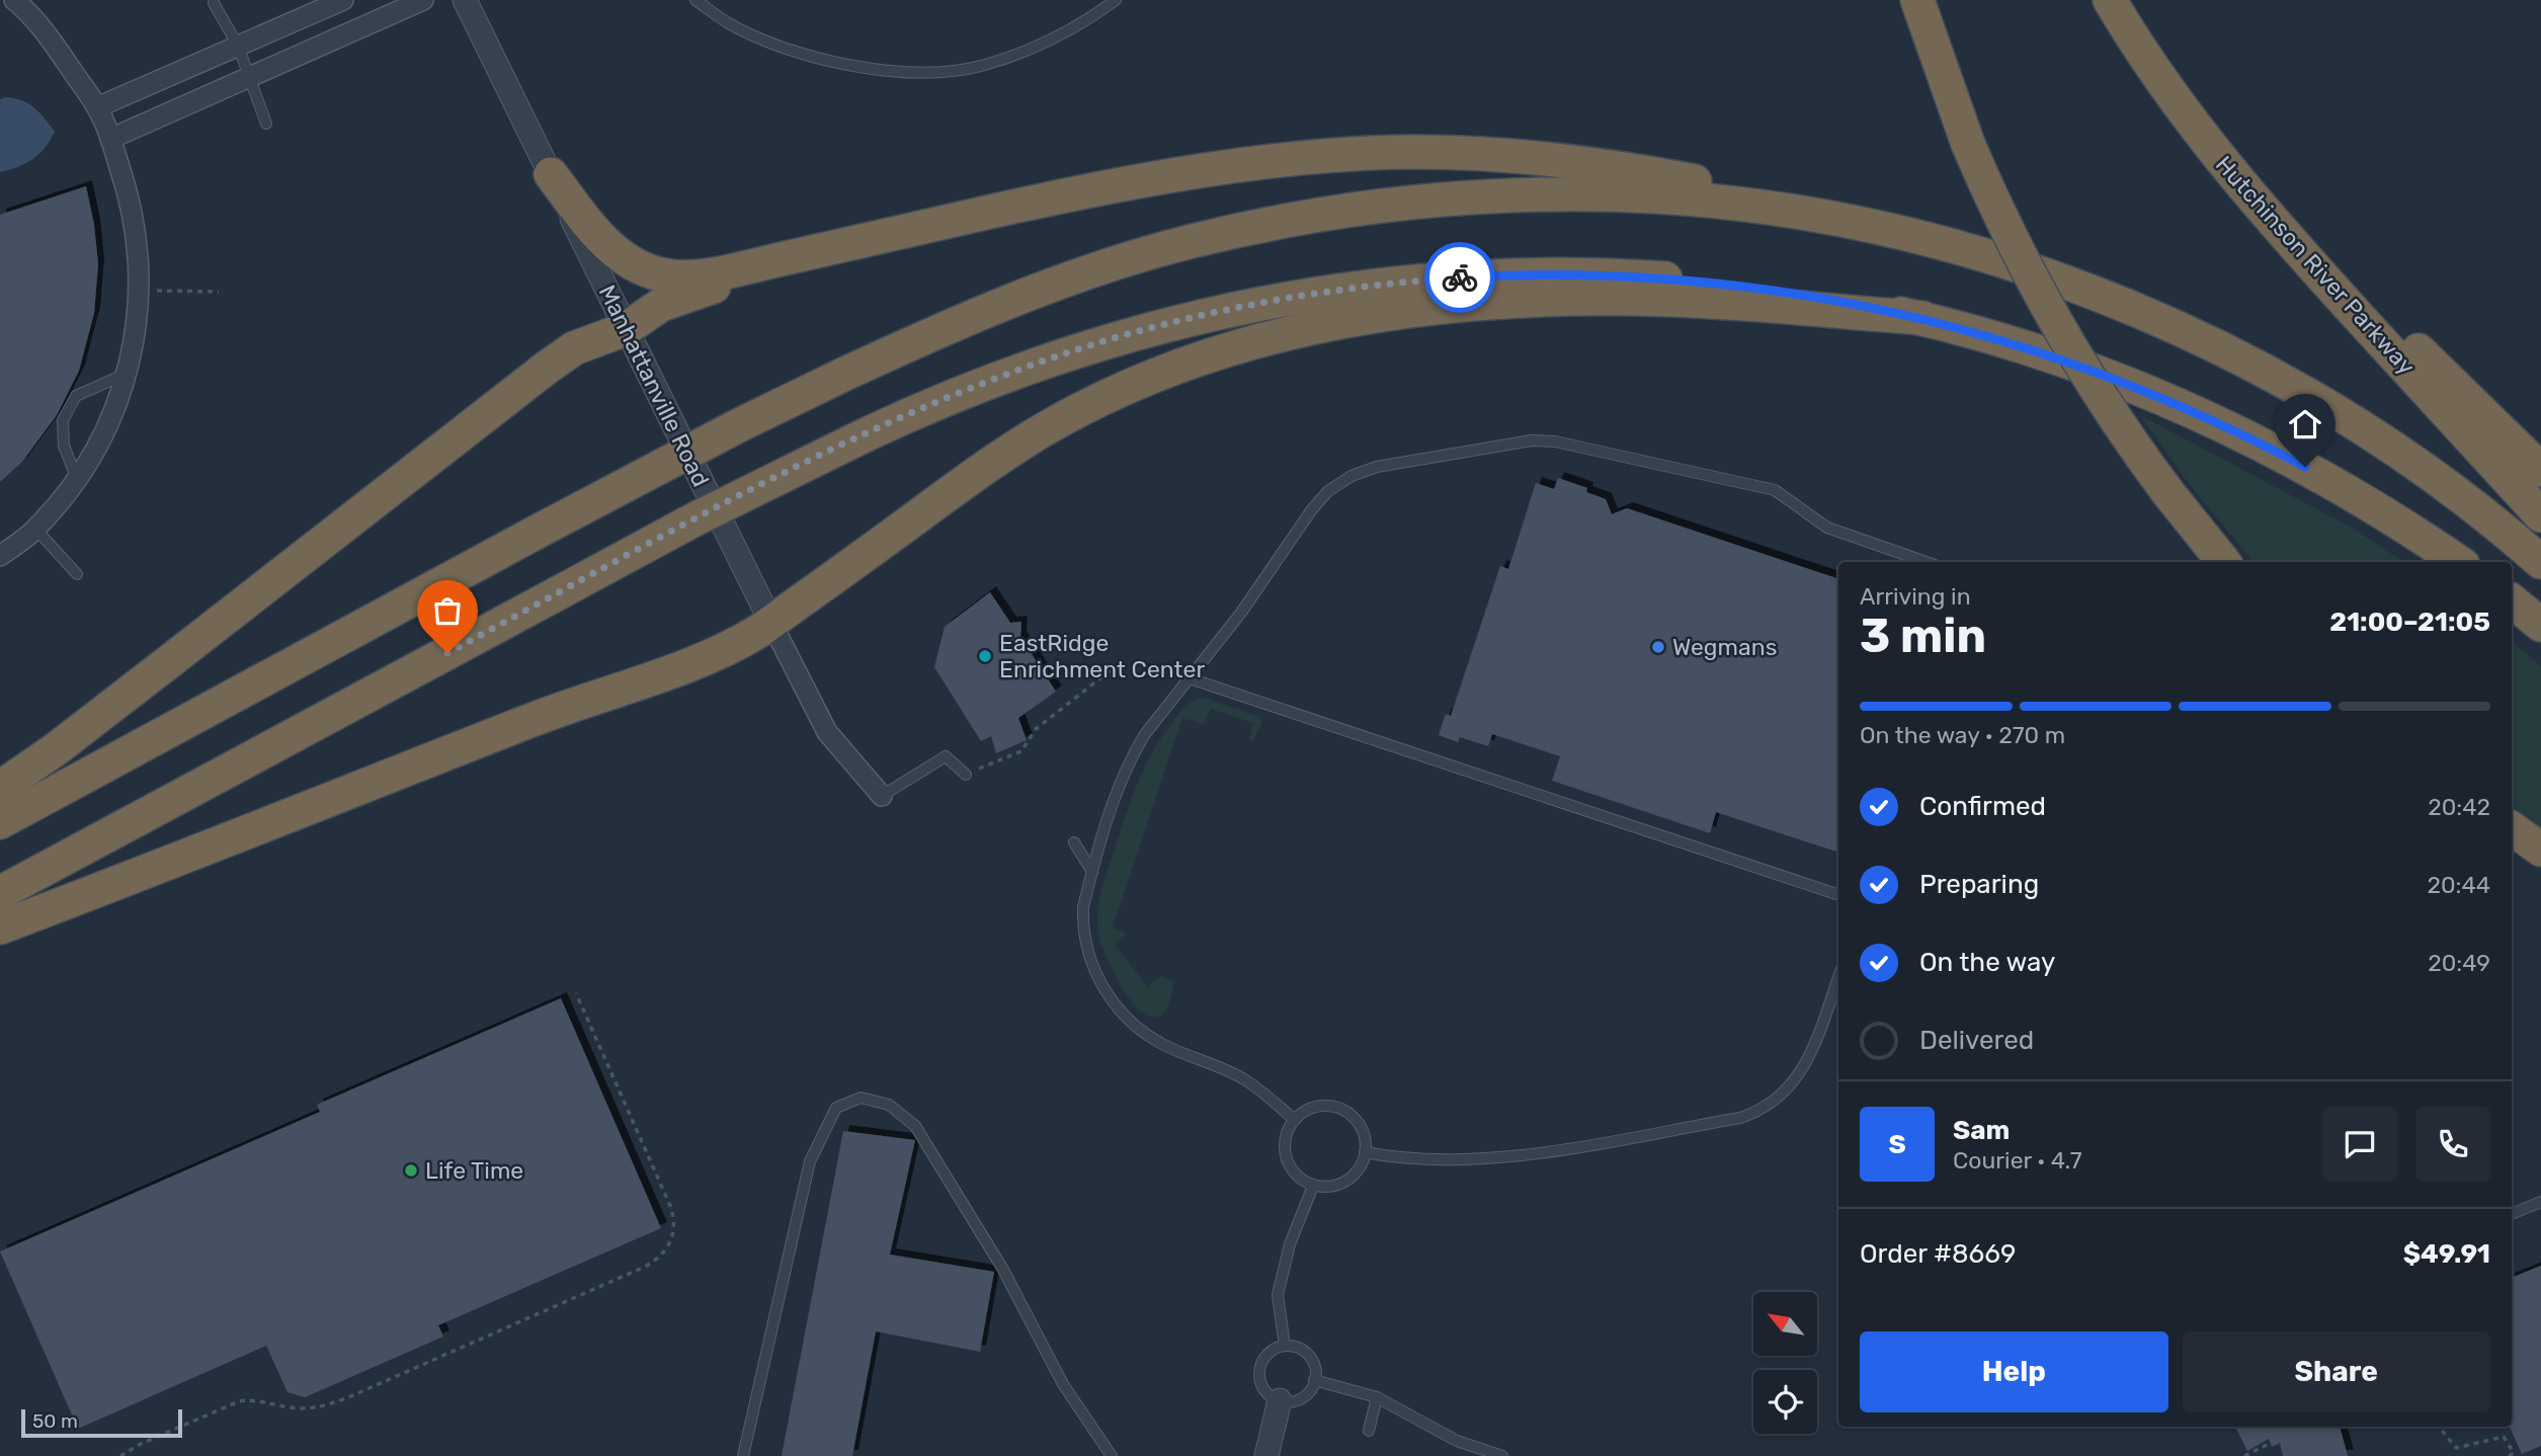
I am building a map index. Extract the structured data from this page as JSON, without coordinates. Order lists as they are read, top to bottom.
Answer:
{
  "streets": {
    "highway": ["Hutchinson River Parkway"],
    "street": ["Manhattanville Road"]
  },
  "places": ["Wegmans", "EastRidge Enrichment Center", "Life Time"],
  "scale_bar": "50 m",
  "north": "top left",
  "page": {
    "heading": ["3 min", "Arriving in", "21:00–21:05"],
    "panel": [
      "Sam",
      "Courier · 4.7",
      "Order #8669",
      "$49.91"
    ],
    "bar": "On the way · 270 m",
    "list": [
      ["Confirmed", "20:42"],
      ["Preparing", "20:44"],
      ["On the way", "20:49"],
      "Delivered"
    ],
    "round": "S",
    "buttons": ["Help", "Share"],
    "scale": "50 m"
  }
}
